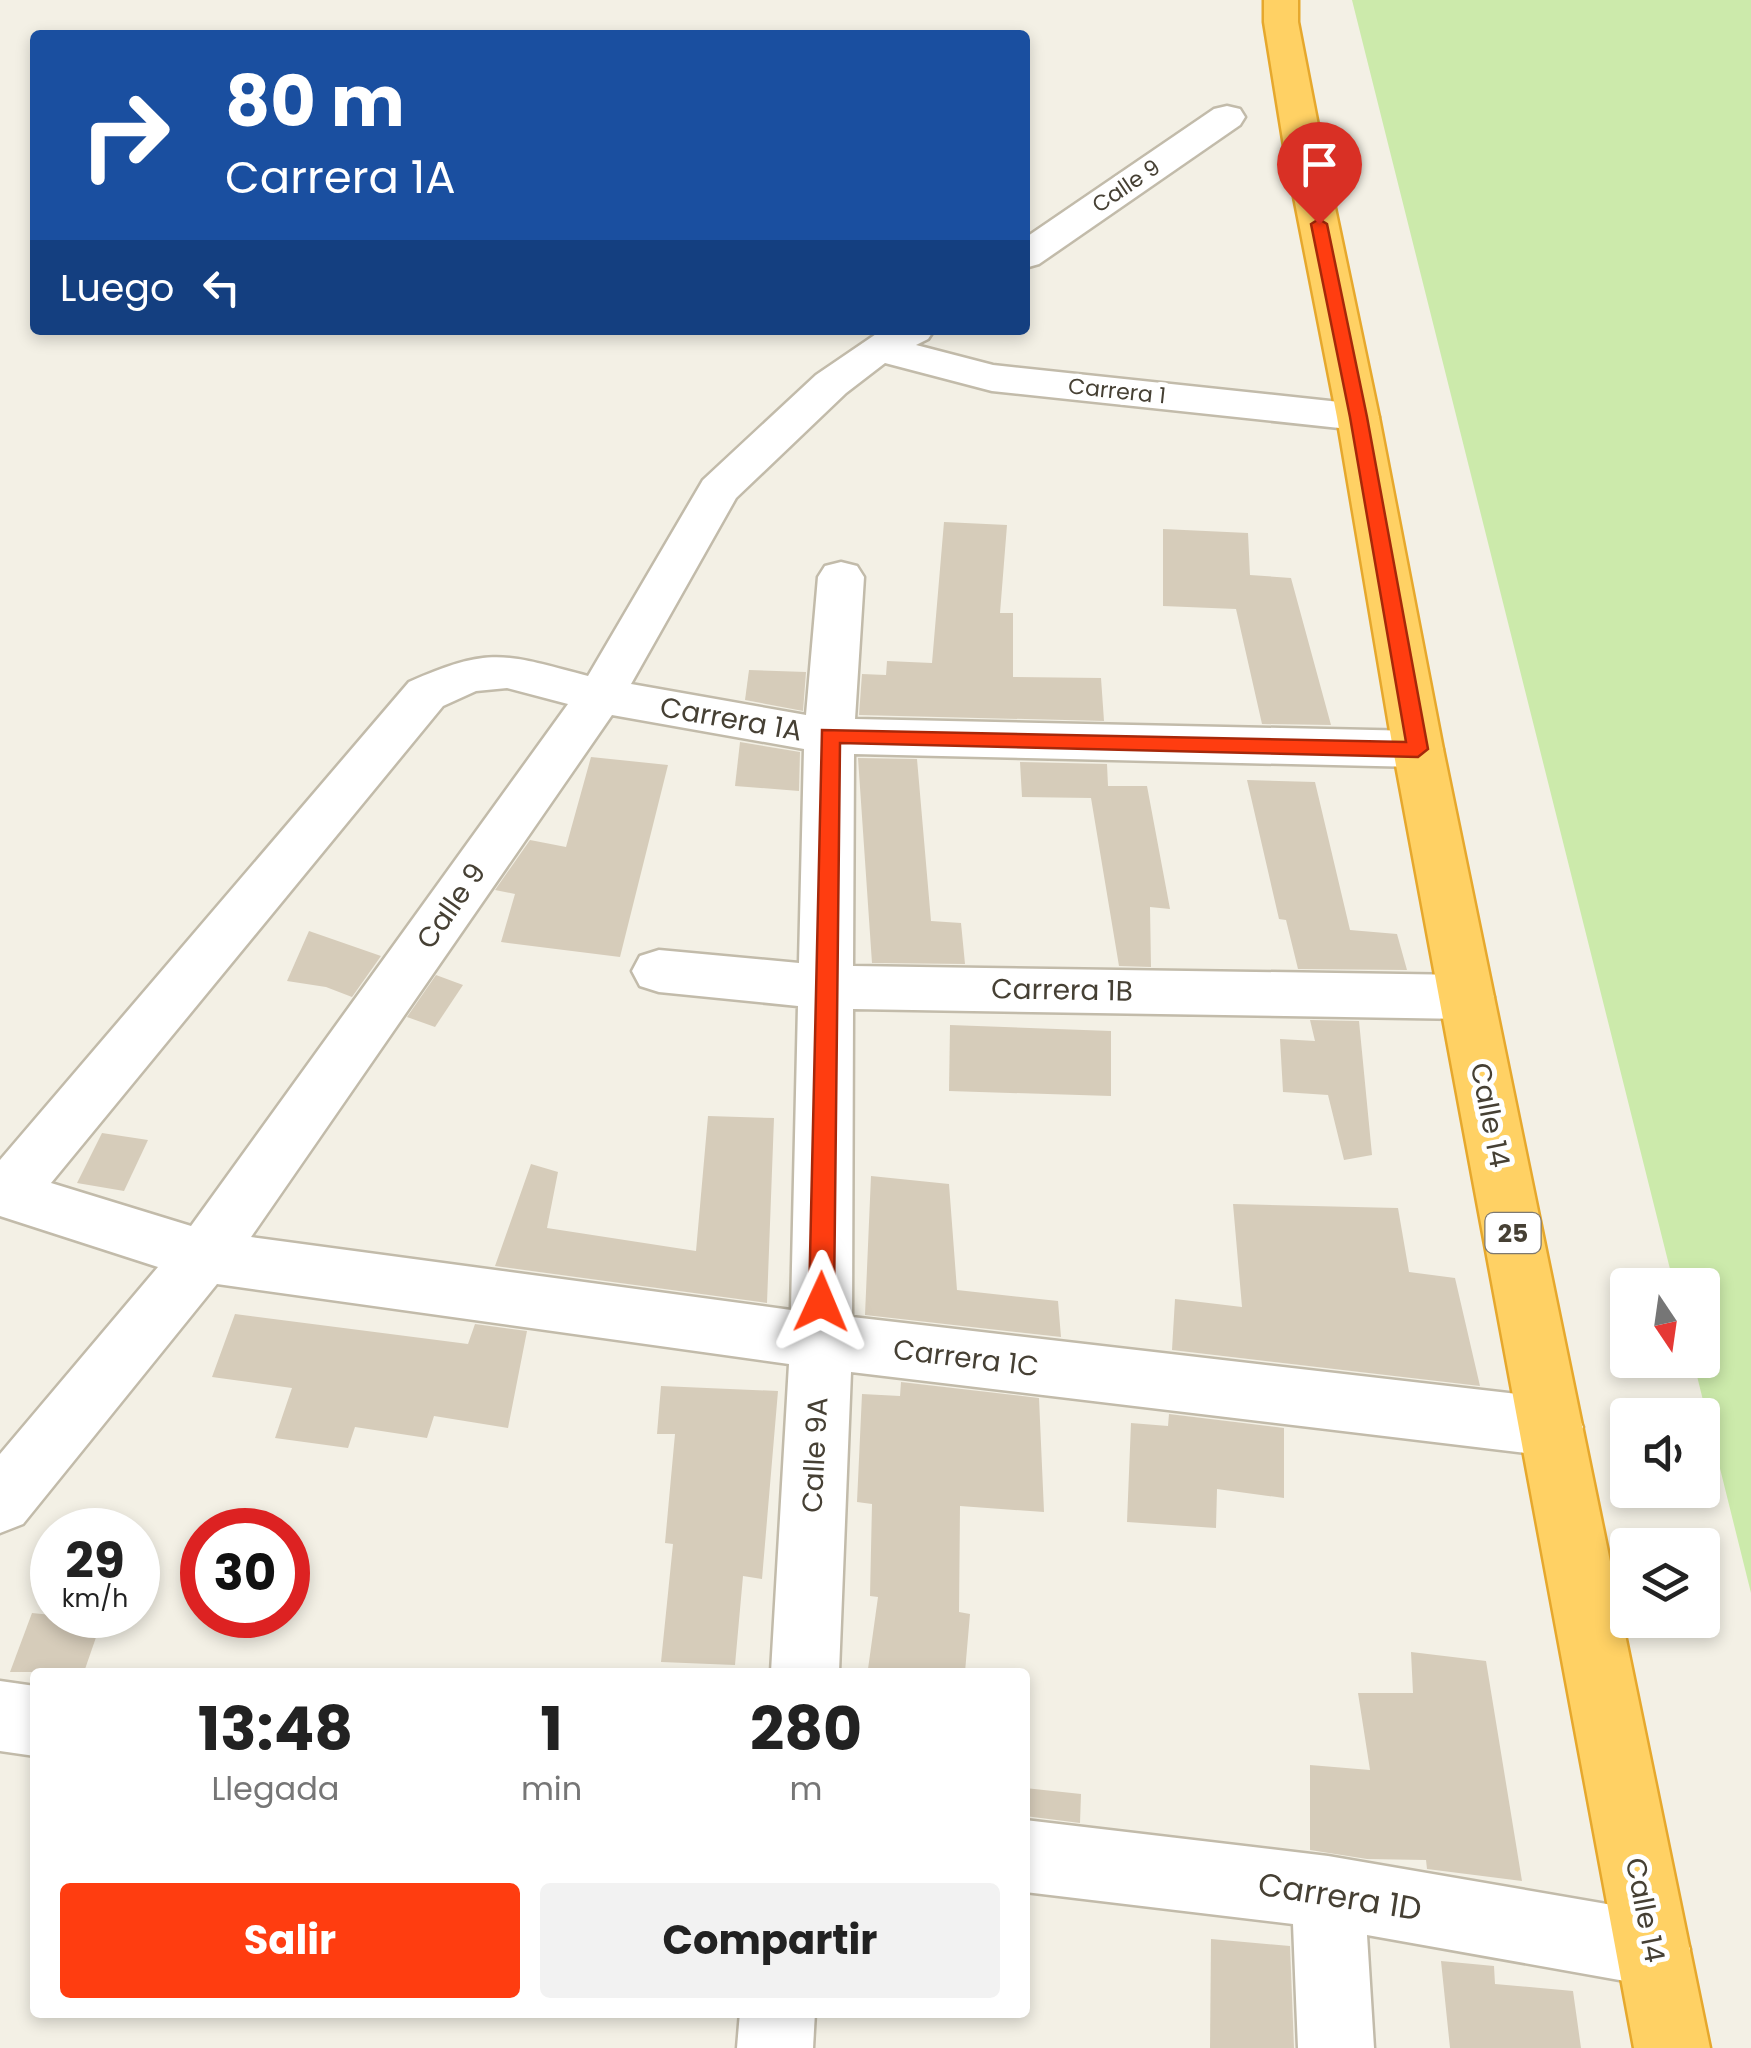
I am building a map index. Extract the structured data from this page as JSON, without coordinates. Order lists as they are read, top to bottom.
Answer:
{
  "streets": {
    "highway": ["Calle 14", "25"],
    "street": [
      "Calle 9",
      "Carrera 1",
      "Carrera 1A",
      "Carrera 1B",
      "Carrera 1C",
      "Calle 9A",
      "Carrera 1D"
    ]
  },
  "crossings": [
    ["Calle 9", "Carrera 1"],
    ["Calle 9", "Carrera 1A"],
    ["Calle 9", "Carrera 1C"],
    ["Carrera 1", "Calle 14"],
    ["Carrera 1", "25"],
    ["Carrera 1A", "Calle 14"],
    ["Carrera 1A", "Carrera 1C"],
    ["Carrera 1A", "Calle 9A"],
    ["Carrera 1B", "Calle 14"],
    ["Carrera 1B", "Calle 9A"],
    ["Calle 14", "25"],
    ["Calle 14", "Carrera 1C"],
    ["Calle 14", "Carrera 1D"],
    ["Carrera 1C", "Calle 9A"]
  ],
  "north": "bottom",
  "page": {
    "turn": ["80 m", "Carrera 1A"],
    "then": "Luego",
    "speed": "29 km/h",
    "limit": "30",
    "eta": [
      "13:48",
      "Llegada",
      "1",
      "min",
      "280",
      "m"
    ],
    "buttons": ["Salir", "Compartir"]
  }
}
